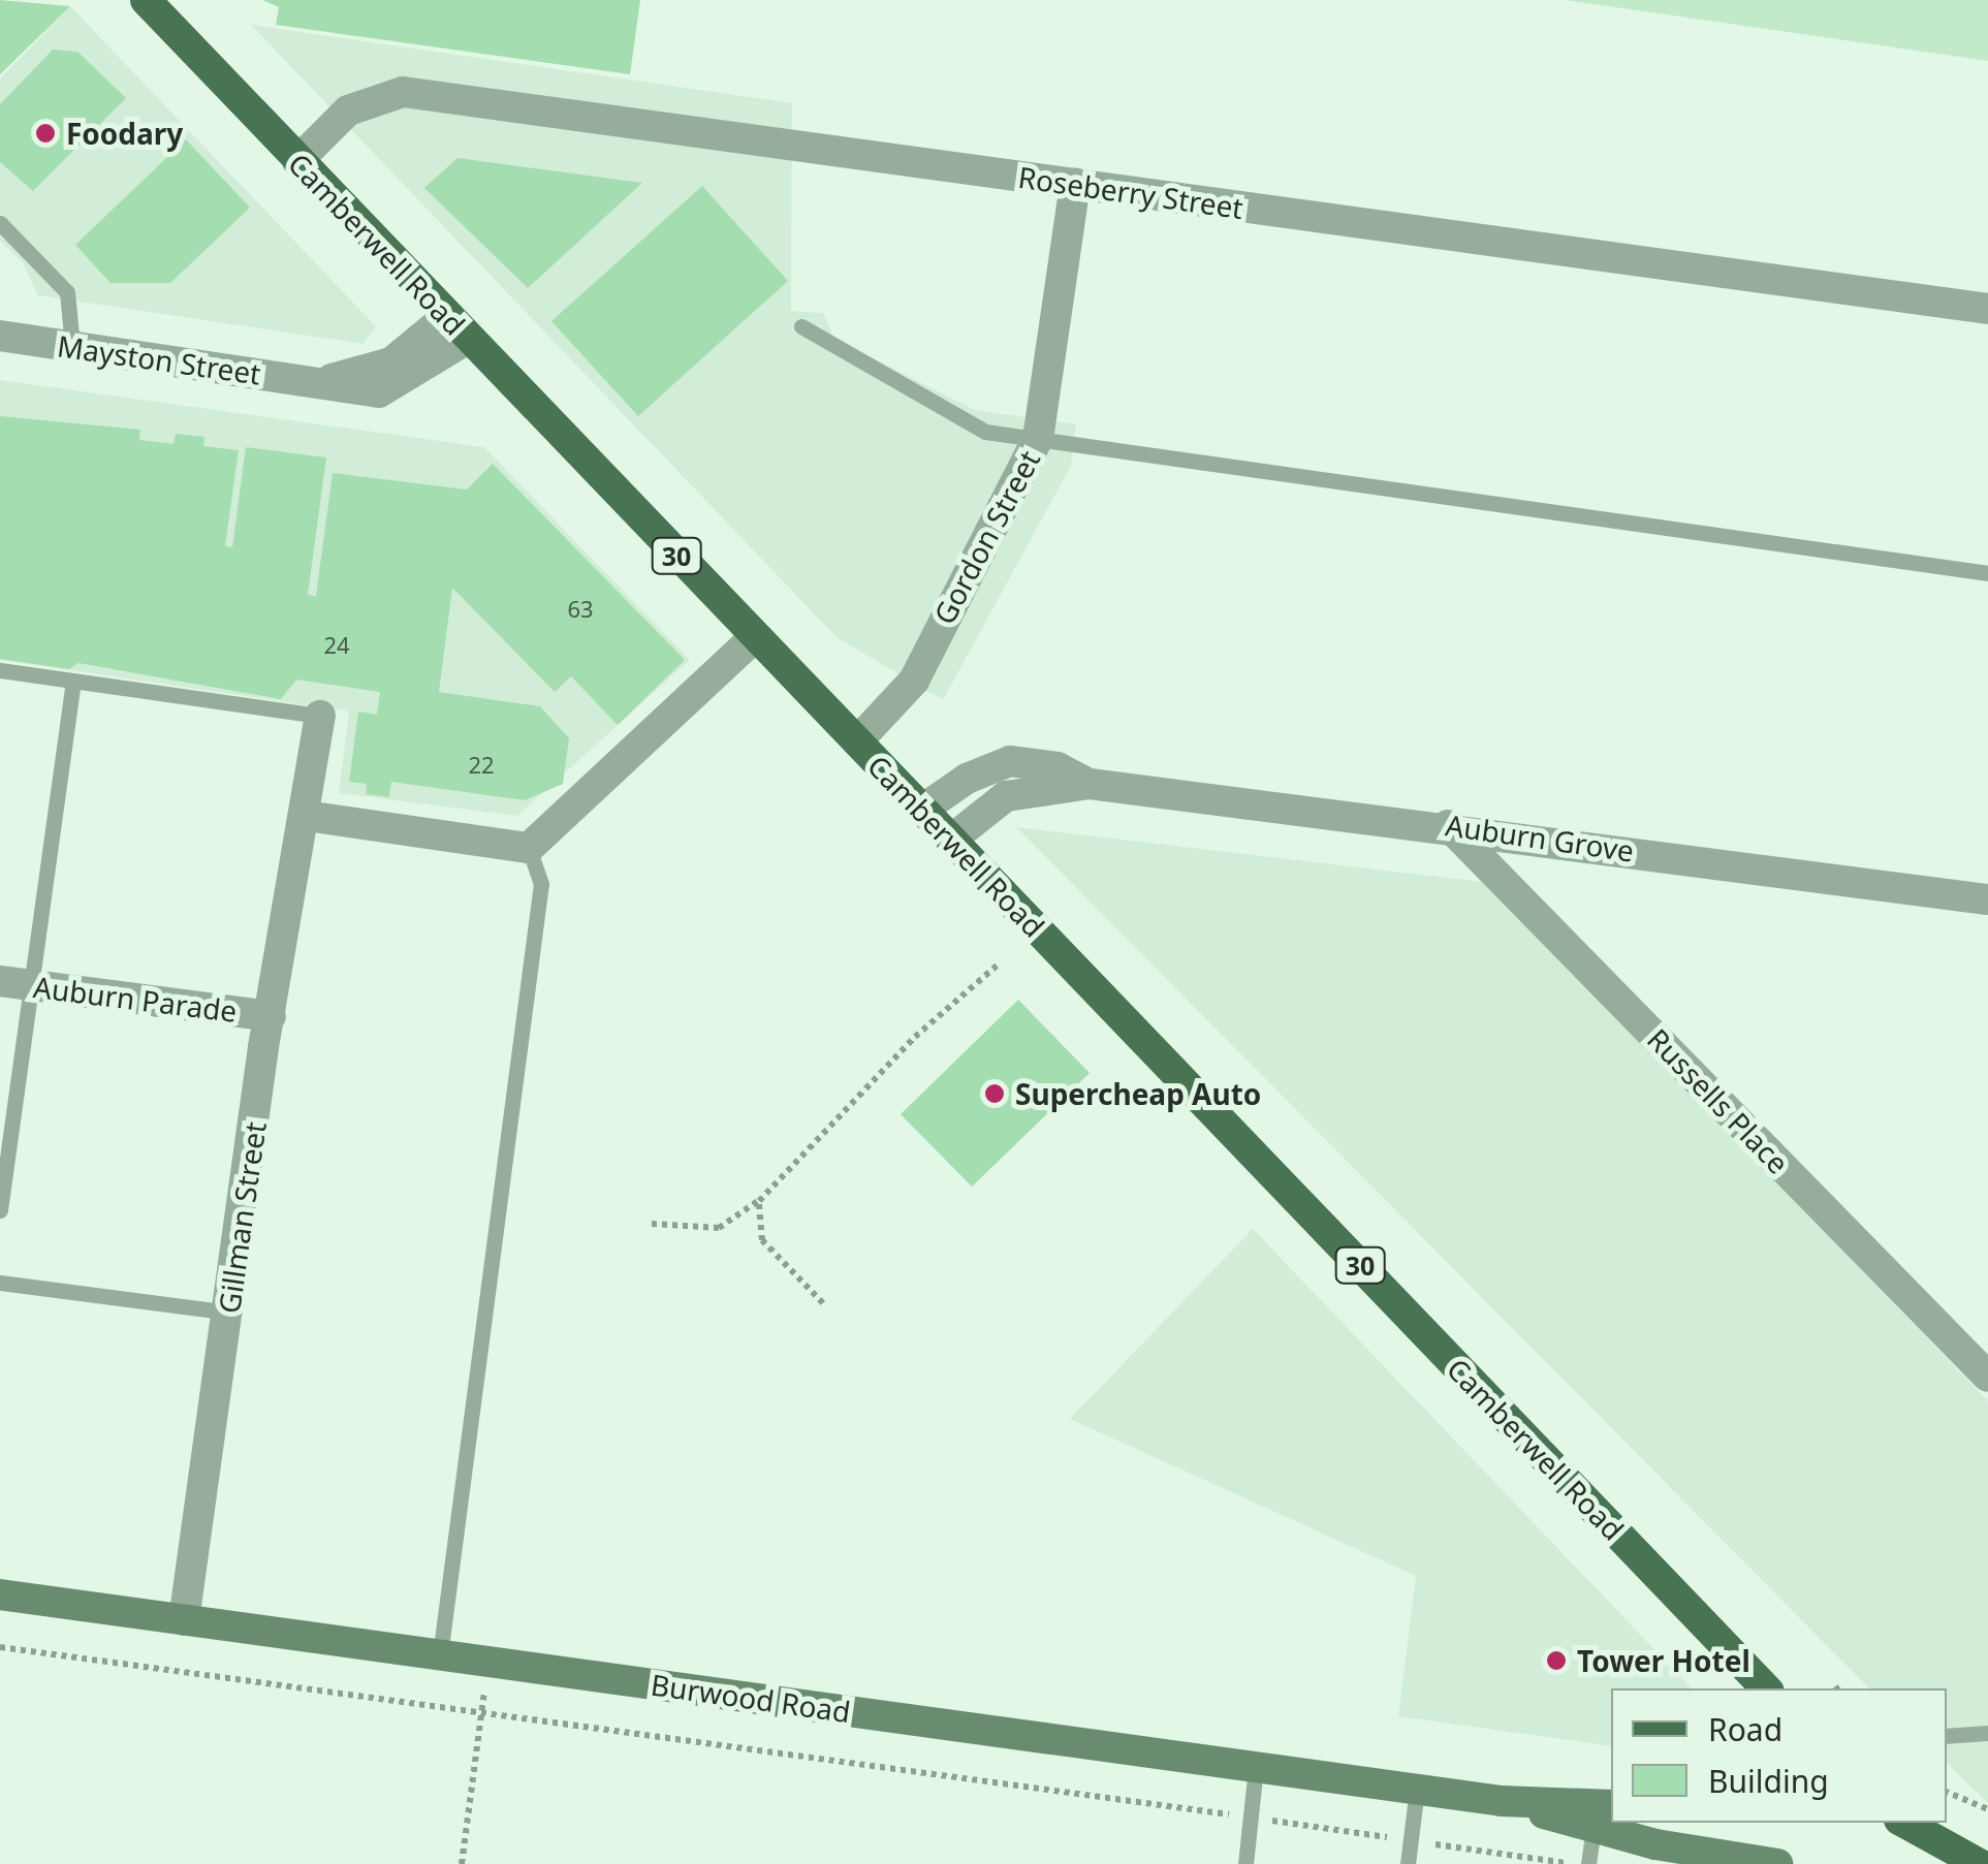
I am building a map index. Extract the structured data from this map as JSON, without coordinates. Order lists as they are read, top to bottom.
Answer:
{
  "streets": {
    "main road": ["Camberwell Road", "30"],
    "street": [
      "Roseberry Street",
      "Mayston Street",
      "Gordon Street",
      "Auburn Grove",
      "Auburn Parade",
      "Russells Place",
      "Gillman Street",
      "Burwood Road"
    ]
  },
  "crossings": [
    ["Roseberry Street", "Camberwell Road"],
    ["Roseberry Street", "Gordon Street"],
    ["Camberwell Road", "Mayston Street"],
    ["Camberwell Road", "Gordon Street"],
    ["Camberwell Road", "Auburn Grove"],
    ["Auburn Grove", "Russells Place"],
    ["Auburn Parade", "Gillman Street"],
    ["Gillman Street", "Burwood Road"]
  ],
  "places": ["Foodary", "Supercheap Auto", "Tower Hotel"],
  "house_numbers": ["63", "24", "22"],
  "legend": ["Road", "Building"]
}
